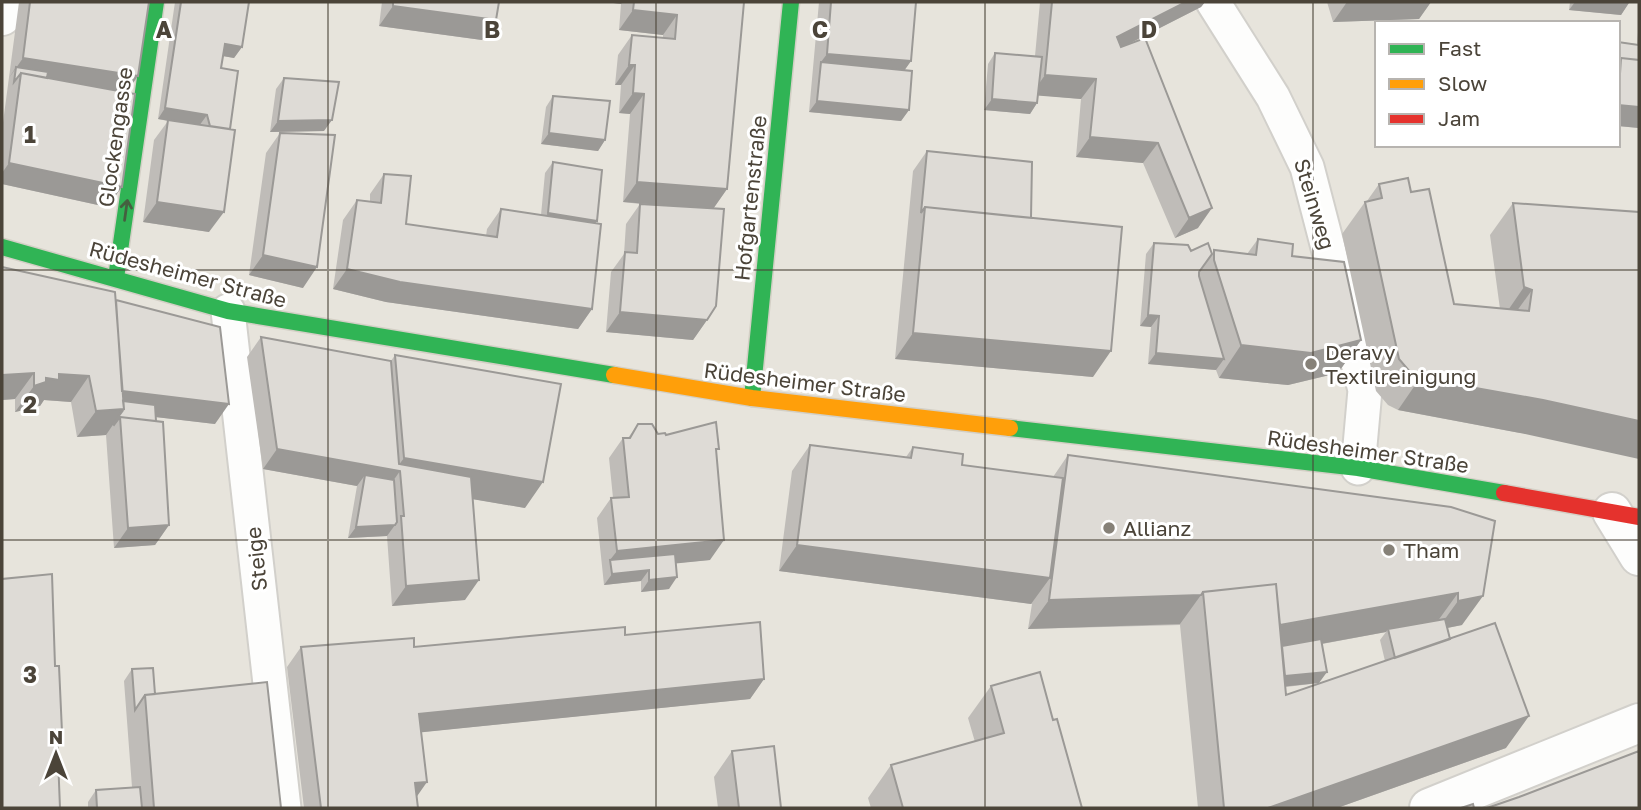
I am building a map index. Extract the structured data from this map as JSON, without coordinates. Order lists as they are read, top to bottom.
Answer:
{
  "streets": {
    "street": ["Glockengasse", "Hofgartenstraße", "Rüdesheimer Straße"],
    "lane": ["Steinweg", "Steige"]
  },
  "crossings": [
    ["Glockengasse", "Rüdesheimer Straße"],
    ["Hofgartenstraße", "Rüdesheimer Straße"],
    ["Steinweg", "Rüdesheimer Straße"],
    ["Rüdesheimer Straße", "Steige"]
  ],
  "one_way": ["Glockengasse"],
  "places": ["Deravy Textilreinigung", "Allianz", "Tham"],
  "legend": ["Fast", "Slow", "Jam"],
  "north": "top",
  "grid": {
    "columns": [
      "A",
      "B",
      "C",
      "D"
    ],
    "rows": ["1", "2", "3"]
  }
}
